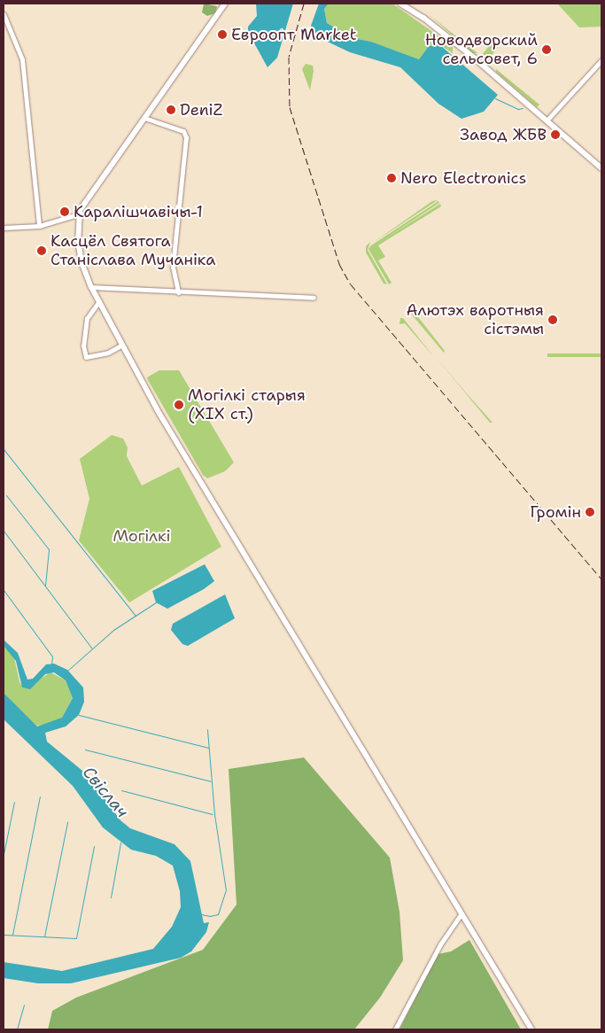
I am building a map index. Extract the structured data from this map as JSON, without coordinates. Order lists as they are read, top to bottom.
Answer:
{
  "water": ["Свіслач"],
  "parks": ["Могілкі"],
  "places": [
    "Евроопт Market",
    "Новодворский сельсовет, 6",
    "DeniZ",
    "Завод ЖБВ",
    "Nero Electronics",
    "Каралішчавічы-1",
    "Касцёл Святога Станіслава Мучаніка",
    "Алютэх варотныя сістэмы",
    "Могілкі старыя (XIX ст.)",
    "Громін"
  ]
}
